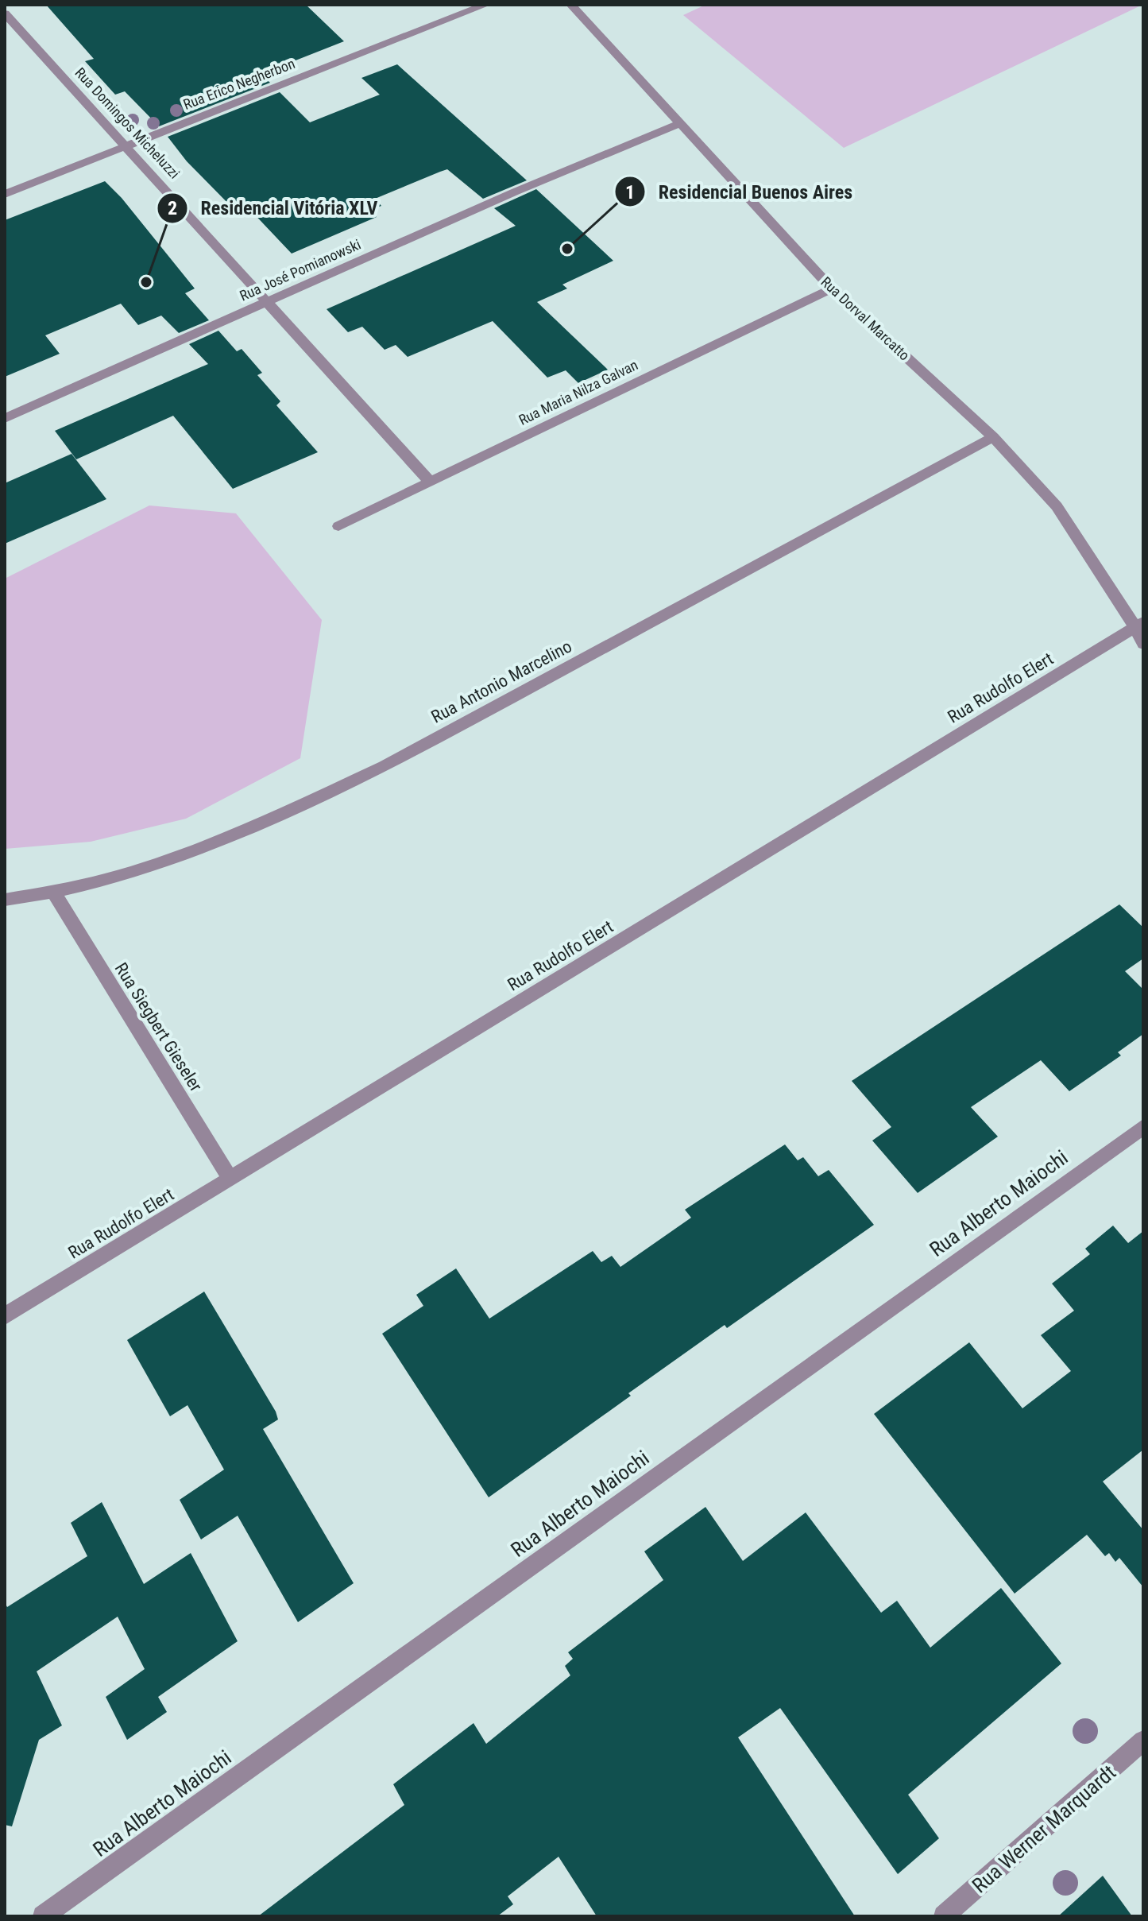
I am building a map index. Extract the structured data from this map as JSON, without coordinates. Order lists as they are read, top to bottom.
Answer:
{
  "streets": {
    "street": [
      "Rua Erico Negherbon",
      "Rua Domingos Micheluzzi",
      "Rua José Pomianowski",
      "Rua Dorval Marcatto",
      "Rua Maria Nilza Galvan",
      "Rua Antonio Marcelino",
      "Rua Rudolfo Elert",
      "Rua Siegbert Gieseler",
      "Rua Alberto Maiochi",
      "Rua Werner Marquardt"
    ]
  },
  "crossings": [
    ["Rua Erico Negherbon", "Rua Domingos Micheluzzi"],
    ["Rua Domingos Micheluzzi", "Rua José Pomianowski"],
    ["Rua Domingos Micheluzzi", "Rua Maria Nilza Galvan"],
    ["Rua José Pomianowski", "Rua Dorval Marcatto"],
    ["Rua Dorval Marcatto", "Rua Maria Nilza Galvan"],
    ["Rua Dorval Marcatto", "Rua Antonio Marcelino"],
    ["Rua Dorval Marcatto", "Rua Rudolfo Elert"],
    ["Rua Antonio Marcelino", "Rua Siegbert Gieseler"],
    ["Rua Rudolfo Elert", "Rua Siegbert Gieseler"]
  ],
  "places": ["Residencial Buenos Aires", "Residencial Vitória XLV"]
}
